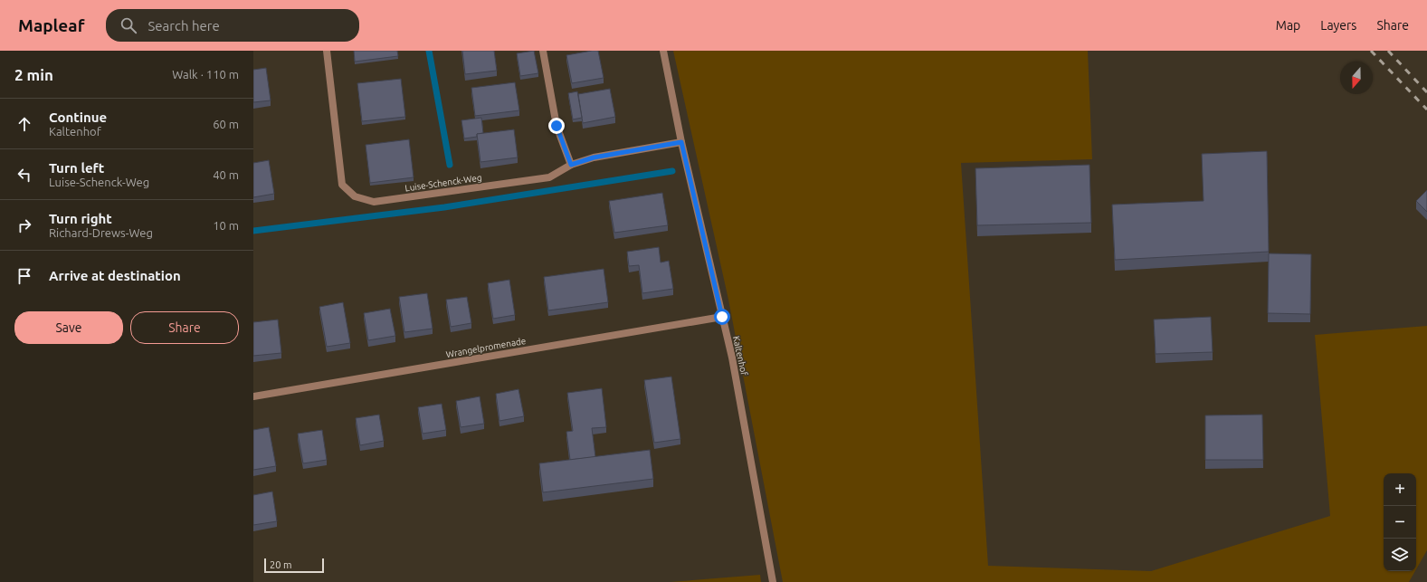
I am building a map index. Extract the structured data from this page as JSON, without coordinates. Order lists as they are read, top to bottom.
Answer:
{
  "streets": {
    "street": ["Luise-Schenck-Weg", "Wrangelpromenade", "Kaltenhof"]
  },
  "crossings": [
    ["Luise-Schenck-Weg", "Kaltenhof"],
    ["Wrangelpromenade", "Kaltenhof"]
  ],
  "scale_bar": "20 m",
  "north": "bottom",
  "page": {
    "header": "Mapleaf",
    "search": "Search here",
    "nav": ["Map", "Layers", "Share"],
    "heading": ["2 min", "Walk · 110 m"],
    "list": [
      ["Continue", "Kaltenhof", "60 m"],
      ["Turn left", "Luise-Schenck-Weg", "40 m"],
      ["Turn right", "Richard-Drews-Weg", "10 m"],
      "Arrive at destination"
    ],
    "buttons": ["Save", "Share"],
    "map_buttons": ["+", "−"],
    "scale": "20 m"
  }
}
